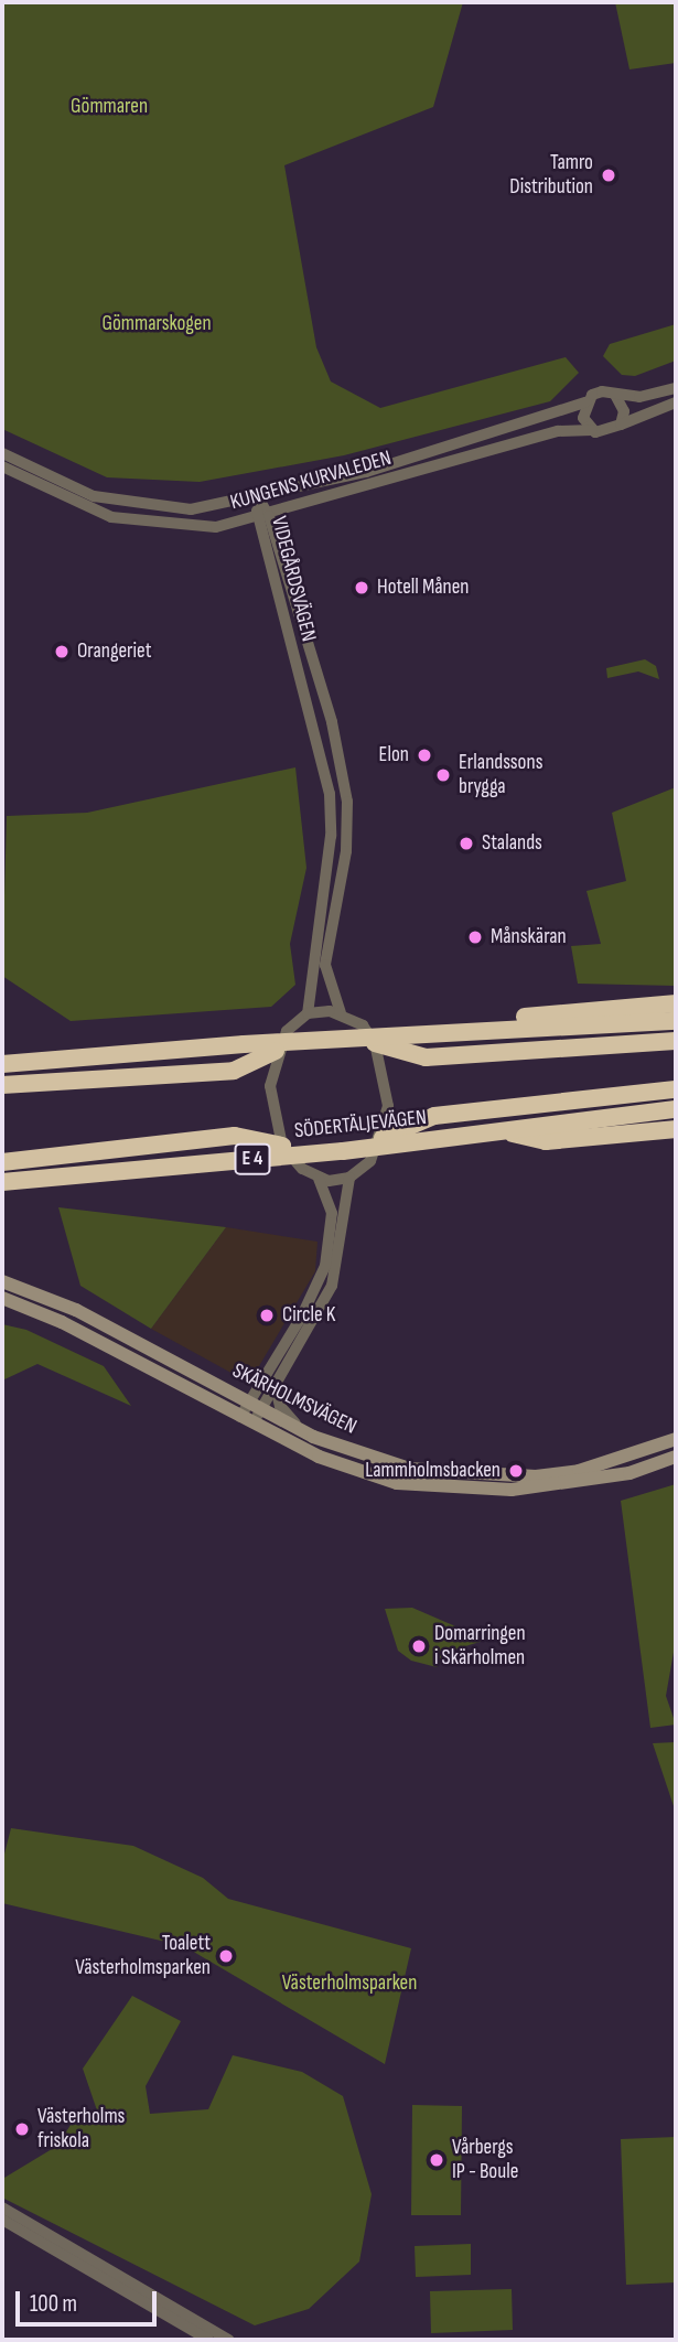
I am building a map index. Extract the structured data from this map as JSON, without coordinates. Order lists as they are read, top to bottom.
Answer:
{
  "streets": {
    "highway": ["SÖDERTÄLJEVÄGEN", "E 4"],
    "main road": ["SKÄRHOLMSVÄGEN"],
    "street": ["KUNGENS KURVALEDEN", "VIDEGÅRDSVÄGEN"]
  },
  "crossings": [
    ["KUNGENS KURVALEDEN", "VIDEGÅRDSVÄGEN"]
  ],
  "parks": ["Gömmaren", "Gömmarskogen", "Västerholmsparken"],
  "places": [
    "Tamro Distribution",
    "Hotell Månen",
    "Orangeriet",
    "Elon",
    "Erlandssons brygga",
    "Stalands",
    "Månskäran",
    "Circle K",
    "Lammholmsbacken",
    "Domarringen i Skärholmen",
    "Toalett Västerholmsparken",
    "Västerholms friskola",
    "Vårbergs IP - Boule"
  ],
  "scale_bar": "100 m"
}
